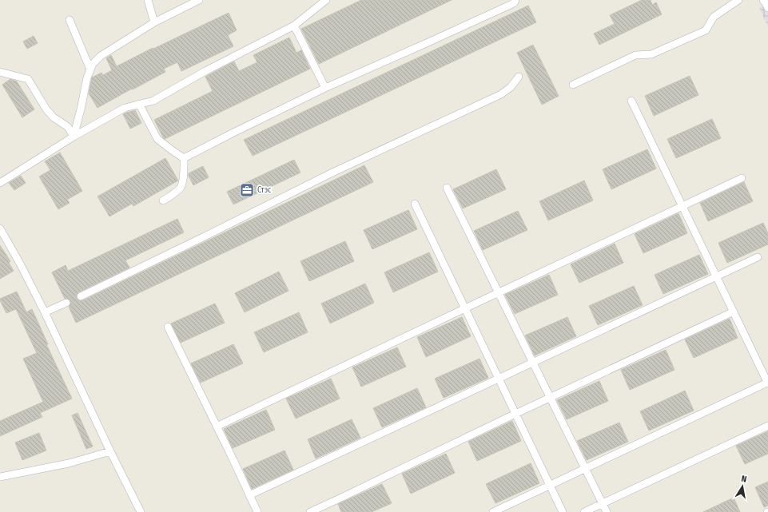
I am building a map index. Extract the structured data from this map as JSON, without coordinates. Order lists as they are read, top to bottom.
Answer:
{
  "places": {
    "office": ["Стэс"]
  },
  "north": "top"
}
